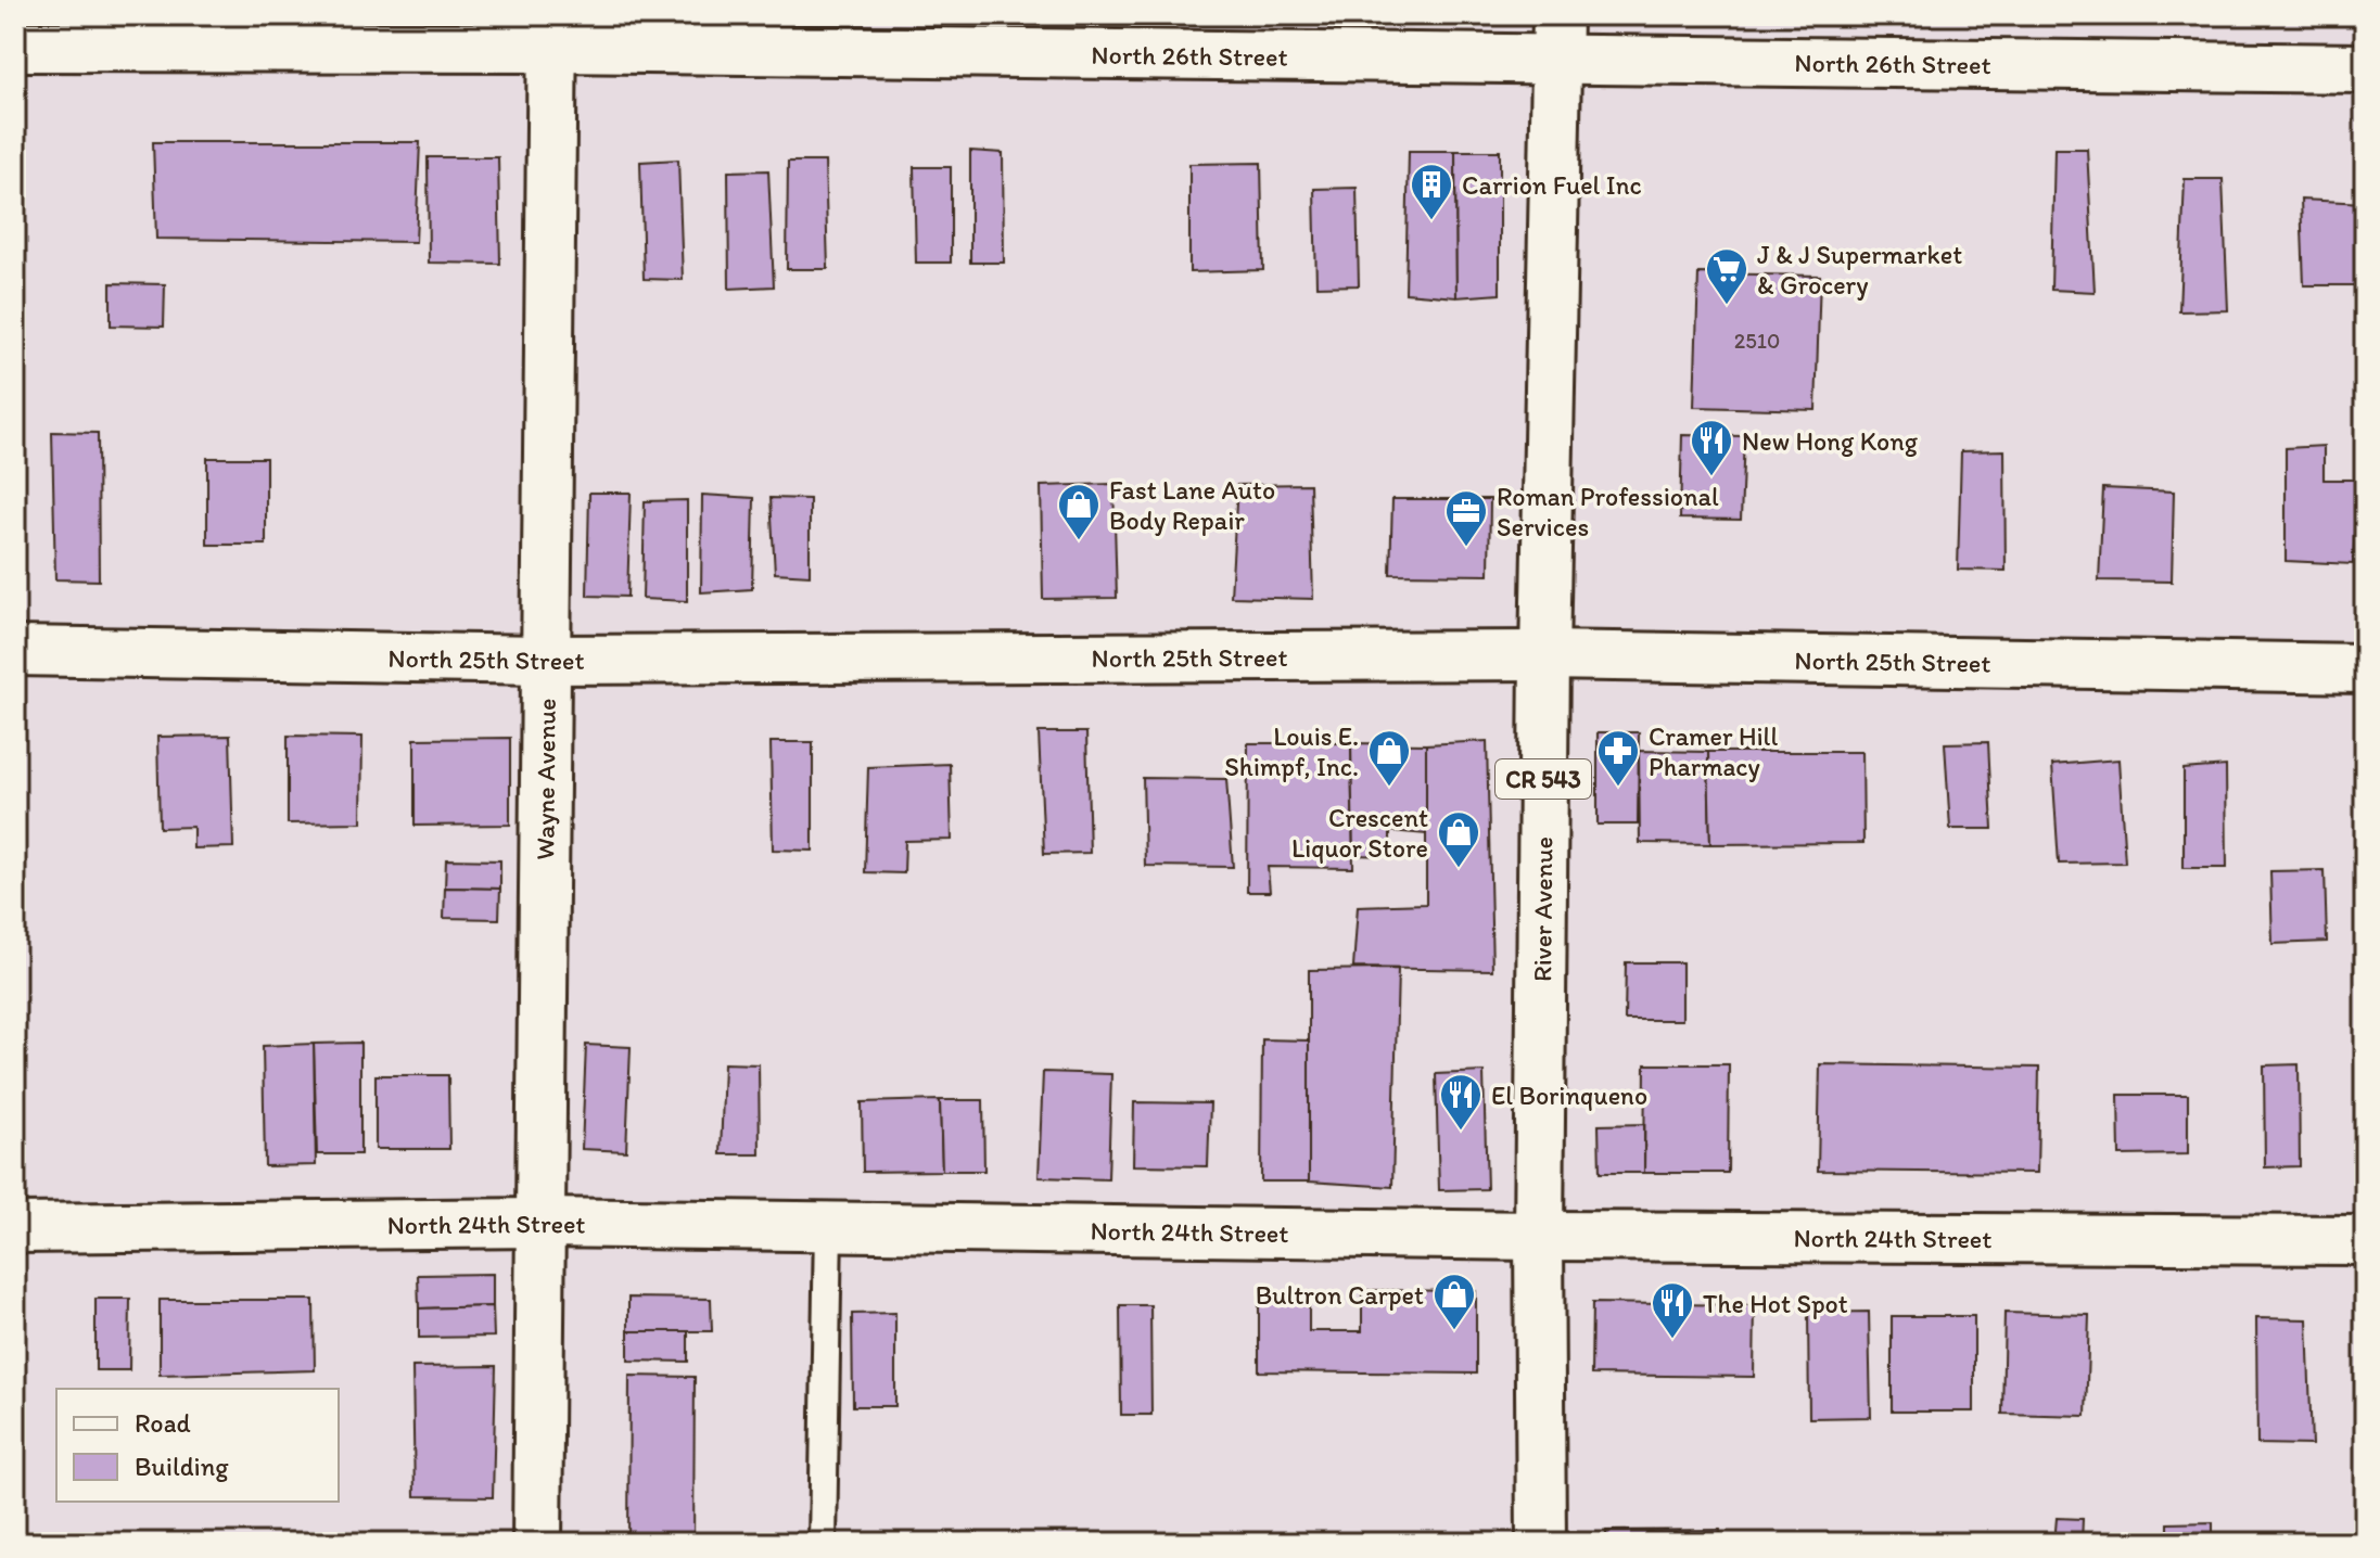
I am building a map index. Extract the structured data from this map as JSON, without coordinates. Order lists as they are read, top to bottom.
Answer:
{
  "streets": {
    "street": [
      "North 26th Street",
      "North 25th Street",
      "Wayne Avenue",
      "CR 543",
      "River Avenue",
      "North 24th Street"
    ]
  },
  "crossings": [
    ["North 26th Street", "Wayne Avenue"],
    ["North 26th Street", "River Avenue"],
    ["North 25th Street", "Wayne Avenue"],
    ["North 25th Street", "River Avenue"],
    ["Wayne Avenue", "North 24th Street"],
    ["River Avenue", "North 24th Street"]
  ],
  "places": {
    "building": ["Carrion Fuel Inc"],
    "supermarket": ["J & J Supermarket & Grocery"],
    "restaurant": ["New Hong Kong", "El Borinqueno", "The Hot Spot"],
    "shop": [
      "Fast Lane Auto Body Repair",
      "Louis E. Shimpf, Inc.",
      "Crescent Liquor Store",
      "Bultron Carpet"
    ],
    "office": ["Roman Professional Services"],
    "pharmacy": ["Cramer Hill Pharmacy"]
  },
  "house_numbers": ["2510"],
  "legend": ["Road", "Building"]
}
